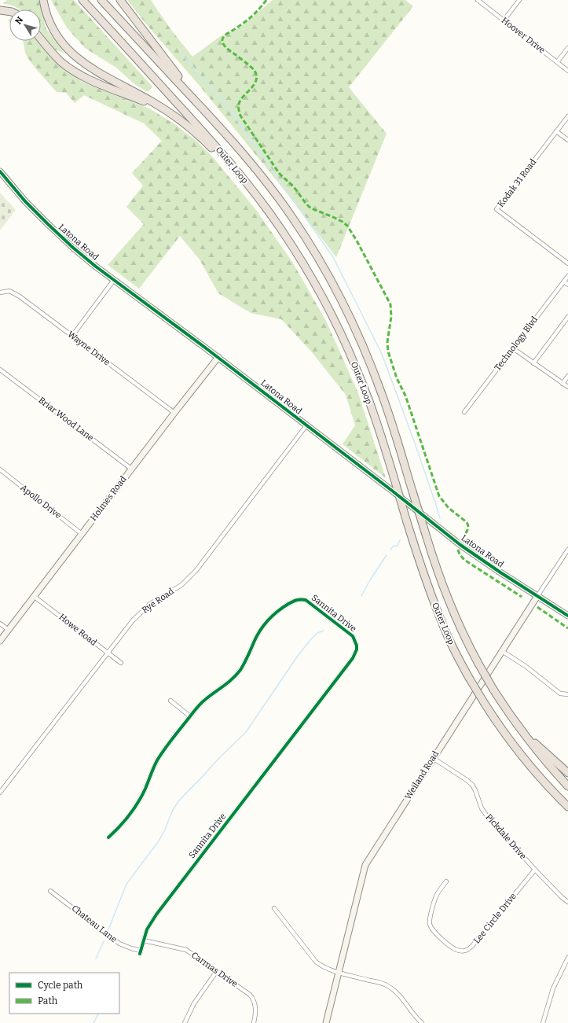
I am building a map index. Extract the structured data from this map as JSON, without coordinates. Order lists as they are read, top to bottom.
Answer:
{
  "streets": {
    "highway": ["Outer Loop"],
    "street": [
      "Hoover Drive",
      "Kodak 31 Road",
      "Latona Road",
      "Technology Blvd",
      "Wayne Drive",
      "Briar Wood Lane",
      "Holmes Road",
      "Apollo Drive",
      "Rye Road",
      "Sannita Drive",
      "Howe Road",
      "Weiland Road",
      "Pickdale Drive",
      "Lee Circle Drive",
      "Chateau Lane",
      "Carmas Drive"
    ]
  },
  "crossings": [
    ["Latona Road", "Holmes Road"],
    ["Latona Road", "Rye Road"],
    ["Latona Road", "Weiland Road"],
    ["Wayne Drive", "Holmes Road"],
    ["Briar Wood Lane", "Holmes Road"],
    ["Holmes Road", "Apollo Drive"],
    ["Holmes Road", "Howe Road"],
    ["Rye Road", "Howe Road"],
    ["Sannita Drive", "Chateau Lane"],
    ["Sannita Drive", "Carmas Drive"],
    ["Weiland Road", "Pickdale Drive"],
    ["Pickdale Drive", "Lee Circle Drive"],
    ["Chateau Lane", "Carmas Drive"]
  ],
  "legend": ["Cycle path", "Path"],
  "north": "top left"
}
